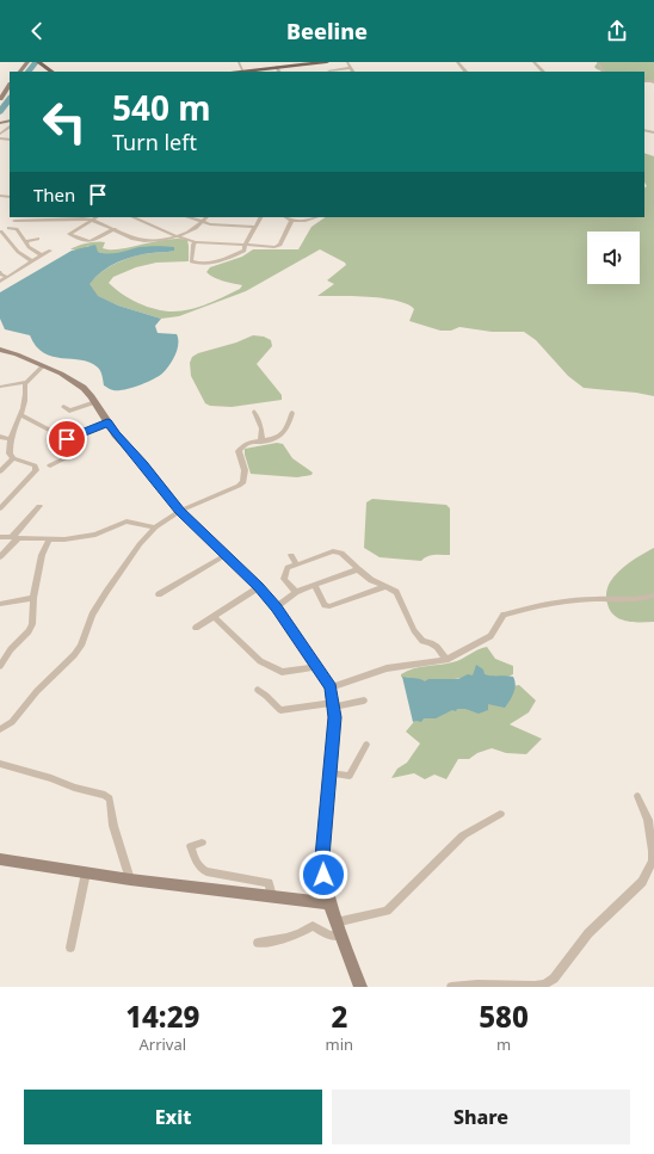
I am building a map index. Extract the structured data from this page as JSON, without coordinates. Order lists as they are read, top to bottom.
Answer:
{
  "page": {
    "header": "Beeline",
    "turn": ["540 m", "Turn left"],
    "then": "Then",
    "eta": [
      "14:29",
      "Arrival",
      "2",
      "min",
      "580",
      "m"
    ],
    "buttons": ["Exit", "Share"]
  }
}
